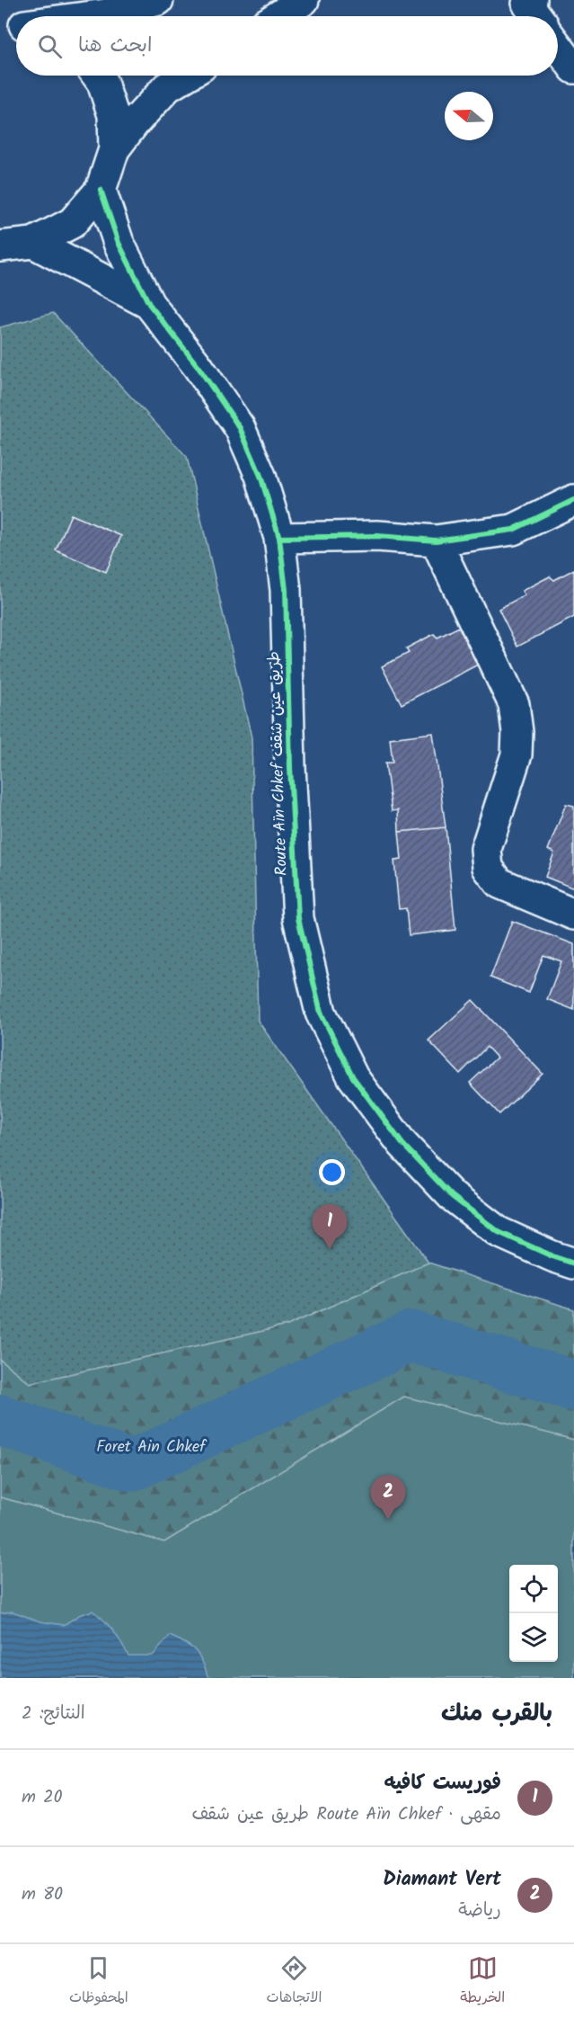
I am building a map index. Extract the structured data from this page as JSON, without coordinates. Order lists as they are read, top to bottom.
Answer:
{
  "streets": {
    "main road": ["Route Aïn Chkef طريق عين شقف"]
  },
  "parks": ["Foret Ain Chkef"],
  "north": "left",
  "page": {
    "search": "ابحث هنا",
    "pins": ["1", "2"],
    "heading": ["بالقرب منك", "النتائج: 2"],
    "list": [
      {
        "mark": "1",
        "name": "فوريست كافيه",
        "note": "مقهى · Route Aïn Chkef طريق عين شقف",
        "value": "20 m"
      },
      {
        "mark": "2",
        "name": "Diamant Vert",
        "note": "رياضة",
        "value": "80 m"
      }
    ],
    "nav": ["الخريطة", "الاتجاهات", "المحفوظات"]
  }
}
